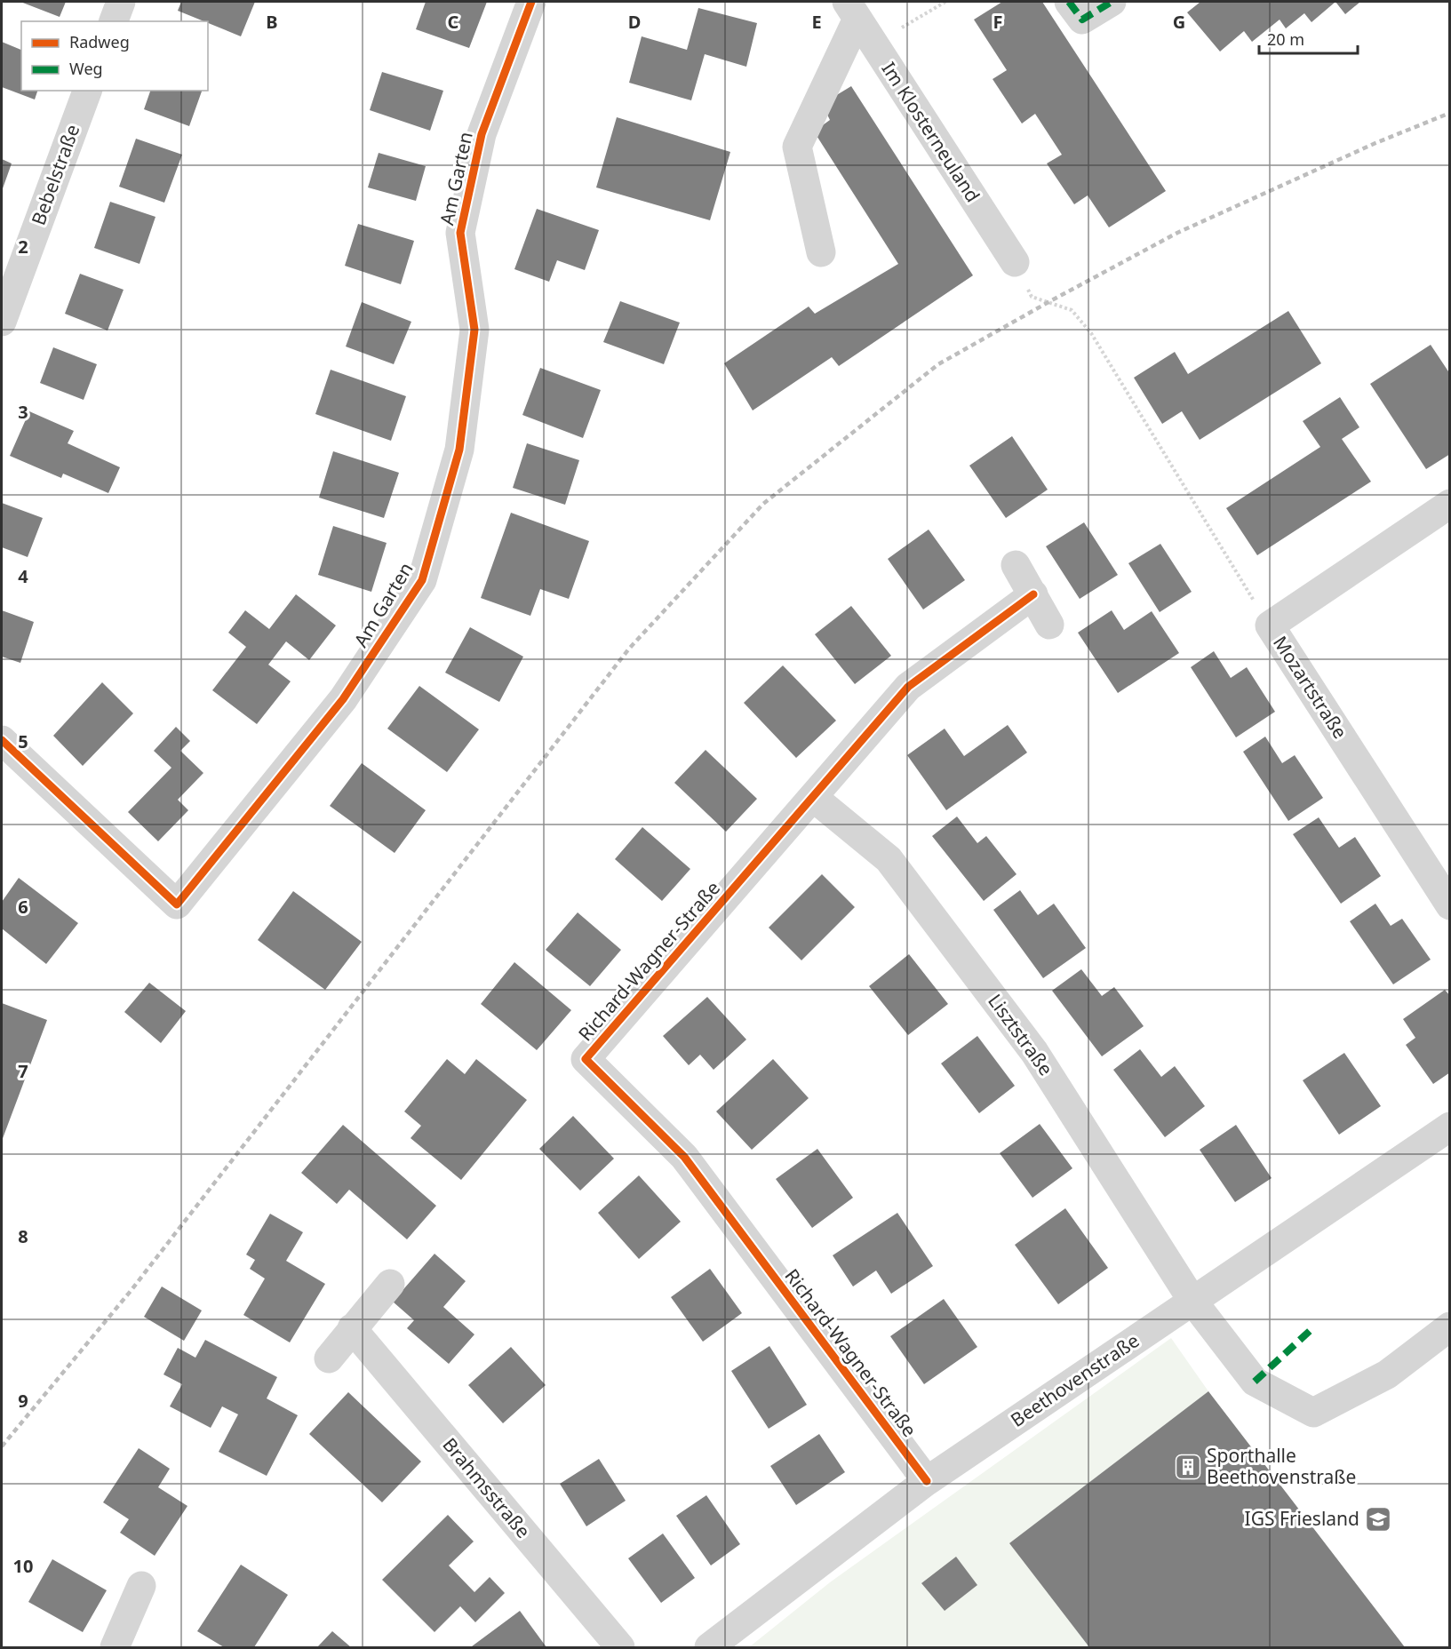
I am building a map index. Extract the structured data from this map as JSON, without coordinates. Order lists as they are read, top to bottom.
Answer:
{
  "streets": {
    "street": [
      "Im Klosterneuland",
      "Bebelstraße",
      "Am Garten",
      "Mozartstraße",
      "Richard-Wagner-Straße",
      "Lisztstraße",
      "Beethovenstraße",
      "Brahmsstraße"
    ]
  },
  "crossings": [
    ["Richard-Wagner-Straße", "Lisztstraße"],
    ["Richard-Wagner-Straße", "Beethovenstraße"],
    ["Lisztstraße", "Beethovenstraße"]
  ],
  "places": {
    "building": ["Sporthalle Beethovenstraße"],
    "school or university": ["IGS Friesland"]
  },
  "legend": ["Radweg", "Weg"],
  "scale_bar": "20 m",
  "grid": {
    "columns": [
      "B",
      "C",
      "D",
      "E",
      "F",
      "G"
    ],
    "rows": [
      "2",
      "3",
      "4",
      "5",
      "6",
      "7",
      "8",
      "9",
      "10"
    ]
  }
}
